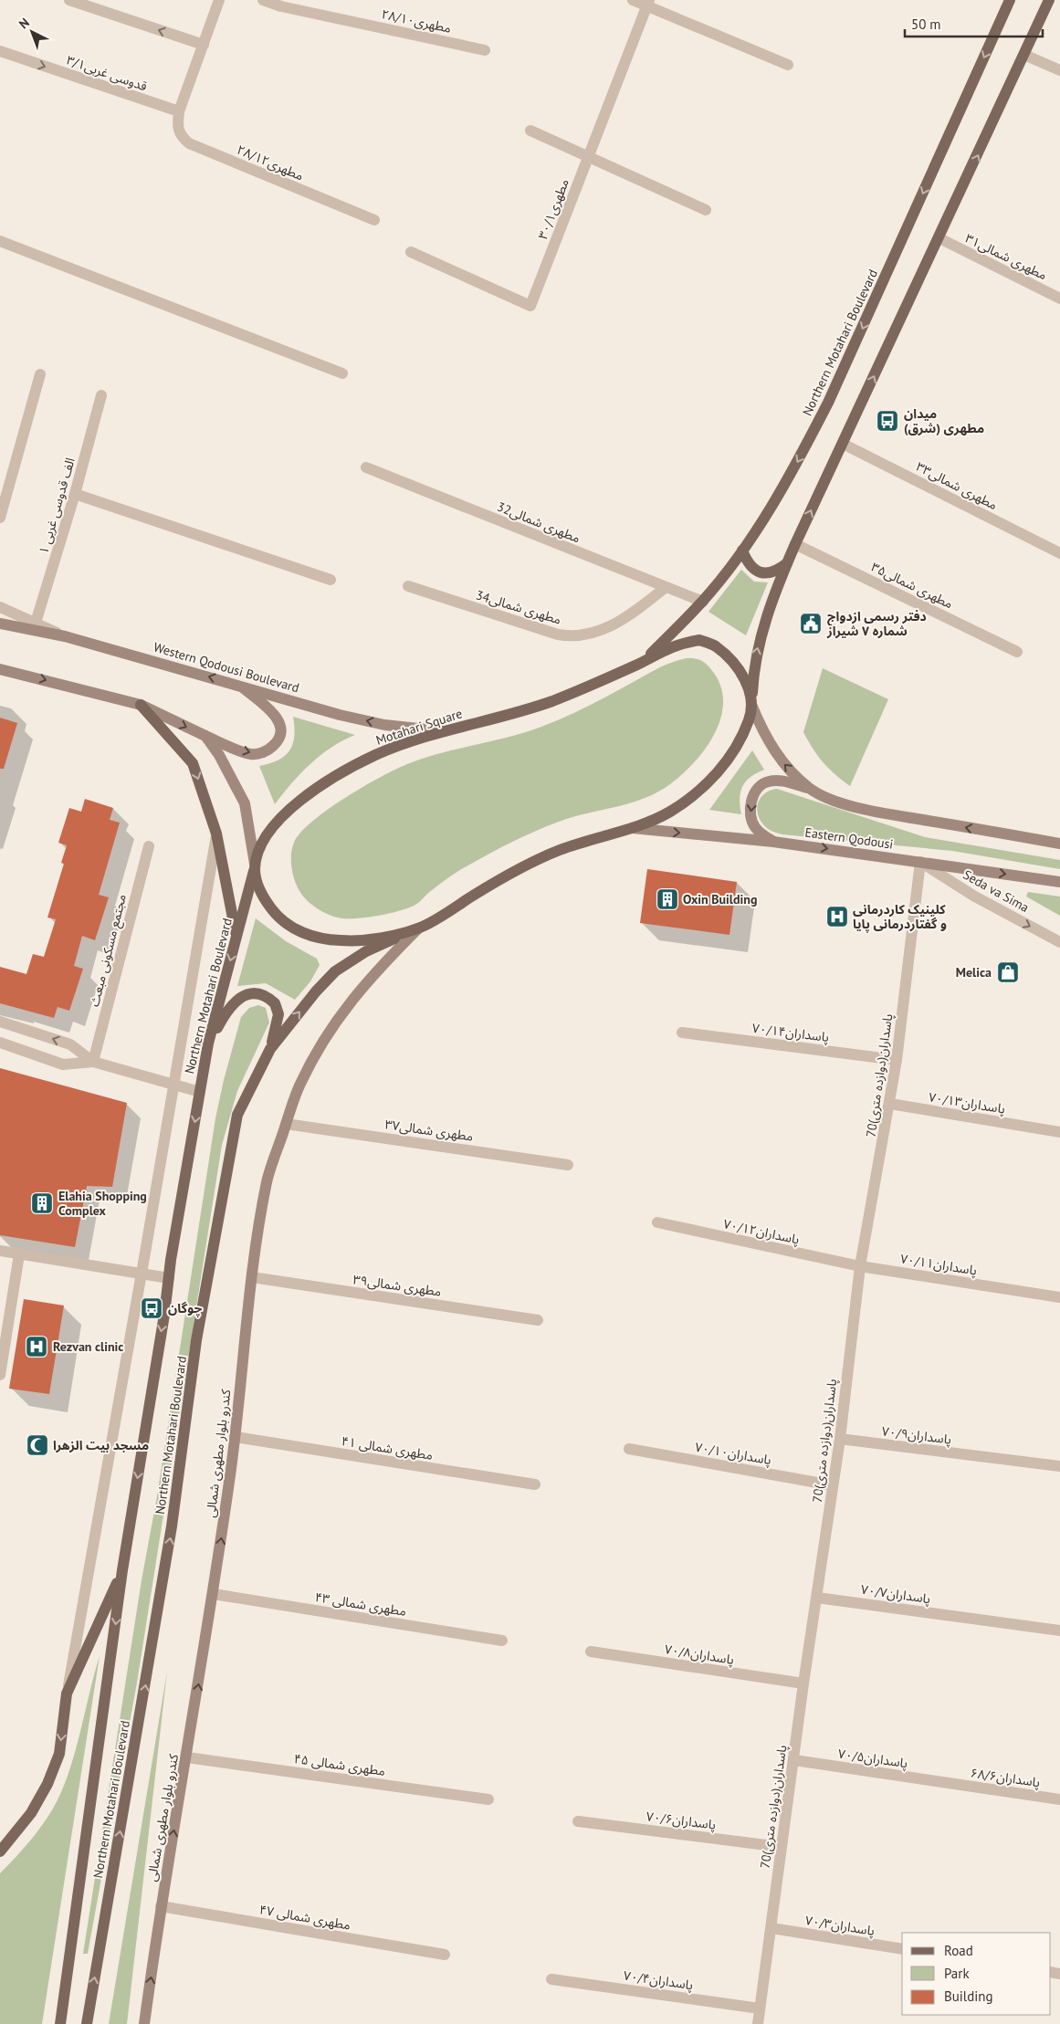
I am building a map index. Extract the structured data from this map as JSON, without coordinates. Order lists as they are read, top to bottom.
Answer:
{
  "streets": {
    "main road": [
      "Northern Motahari Boulevard",
      "Western Qodousi Boulevard",
      "Motahari Square",
      "Eastern Qodousi",
      "کندرو بلوار مطهری شمالی"
    ],
    "street": [
      "مطهری۲۸/۱۰",
      "قدوسی غربی۳/۱",
      "مطهری۲۸/۱۲",
      "مطهری۳۰/۱",
      "مطهرى شمالى۳۱",
      "مطهرى شمالى۳۳",
      "۱ الف قدوسی غربی",
      "32مطهرى شمالى",
      "مطهرى شمالى۳۵",
      "34مطهرى شمالى",
      "Seda va Sima",
      "مجتمع مسکونی مبعث",
      "پاسداران۷۰/۱۴",
      "70پاسداران(دوازده متری)",
      "پاسداران۷۰/۱۳",
      "مطهرى شمالى۳۷",
      "پاسداران۷۰/۱۲",
      "پاسداران۷۰/۱۱",
      "مطهرى شمالى۳۹",
      "پاسداران۷۰/۹",
      "۴۱ مطهرى شمالى",
      "پاسداران۷۰/۱۰",
      "پاسداران۷۰/۷",
      "مطهرى شمالى ۴۳",
      "پاسداران۷۰/۸",
      "پاسداران۷۰/۵",
      "مطهرى شمالى ۴۵",
      "پاسداران۶۸/۶",
      "پاسداران۷۰/۶",
      "مطهرى شمالى ۴۷",
      "پاسداران۷۰/۳",
      "پاسداران۷۰/۴"
    ]
  },
  "crossings": [
    ["قدوسی غربی۳/۱", "مطهری۲۸/۱۲"],
    ["Northern Motahari Boulevard", "32مطهرى شمالى"],
    ["Northern Motahari Boulevard", "Motahari Square"],
    ["Northern Motahari Boulevard", "کندرو بلوار مطهری شمالی"],
    ["32مطهرى شمالى", "34مطهرى شمالى"],
    ["Western Qodousi Boulevard", "Motahari Square"],
    ["Eastern Qodousi", "Seda va Sima"],
    ["Eastern Qodousi", "70پاسداران(دوازده متری)"],
    ["Seda va Sima", "70پاسداران(دوازده متری)"],
    ["پاسداران۷۰/۱۴", "70پاسداران(دوازده متری)"],
    ["70پاسداران(دوازده متری)", "پاسداران۷۰/۱۳"],
    ["70پاسداران(دوازده متری)", "پاسداران۷۰/۱۲"],
    ["70پاسداران(دوازده متری)", "پاسداران۷۰/۱۱"],
    ["70پاسداران(دوازده متری)", "پاسداران۷۰/۹"],
    ["70پاسداران(دوازده متری)", "پاسداران۷۰/۱۰"],
    ["70پاسداران(دوازده متری)", "پاسداران۷۰/۷"],
    ["70پاسداران(دوازده متری)", "پاسداران۷۰/۸"],
    ["70پاسداران(دوازده متری)", "پاسداران۷۰/۵"],
    ["70پاسداران(دوازده متری)", "پاسداران۷۰/۶"],
    ["70پاسداران(دوازده متری)", "پاسداران۷۰/۳"],
    ["70پاسداران(دوازده متری)", "پاسداران۷۰/۴"],
    ["مطهرى شمالى۳۷", "کندرو بلوار مطهری شمالی"],
    ["پاسداران۷۰/۱۲", "پاسداران۷۰/۱۱"],
    ["مطهرى شمالى۳۹", "کندرو بلوار مطهری شمالی"],
    ["۴۱ مطهرى شمالى", "کندرو بلوار مطهری شمالی"],
    ["کندرو بلوار مطهری شمالی", "مطهرى شمالى ۴۳"],
    ["کندرو بلوار مطهری شمالی", "مطهرى شمالى ۴۵"],
    ["کندرو بلوار مطهری شمالی", "مطهرى شمالى ۴۷"],
    ["پاسداران۷۰/۵", "پاسداران۶۸/۶"]
  ],
  "one_way": ["Seda va Sima", "کندرو بلوار مطهری شمالی"],
  "places": {
    "bus stop": ["میدان مطهری (شرق)", "چوگان"],
    "public building": ["دفتر رسمی ازدواج شماره ۷ شیراز"],
    "building": ["Oxin Building", "Elahia Shopping Complex"],
    "hospital": ["کلینیک کاردرمانی و گفتاردرمانی پایا", "Rezvan clinic"],
    "shop": ["Melica"],
    "mosque": ["مسجد بیت الزهرا"]
  },
  "legend": ["Road", "Park", "Building"],
  "scale_bar": "50 m",
  "north": "top left"
}
